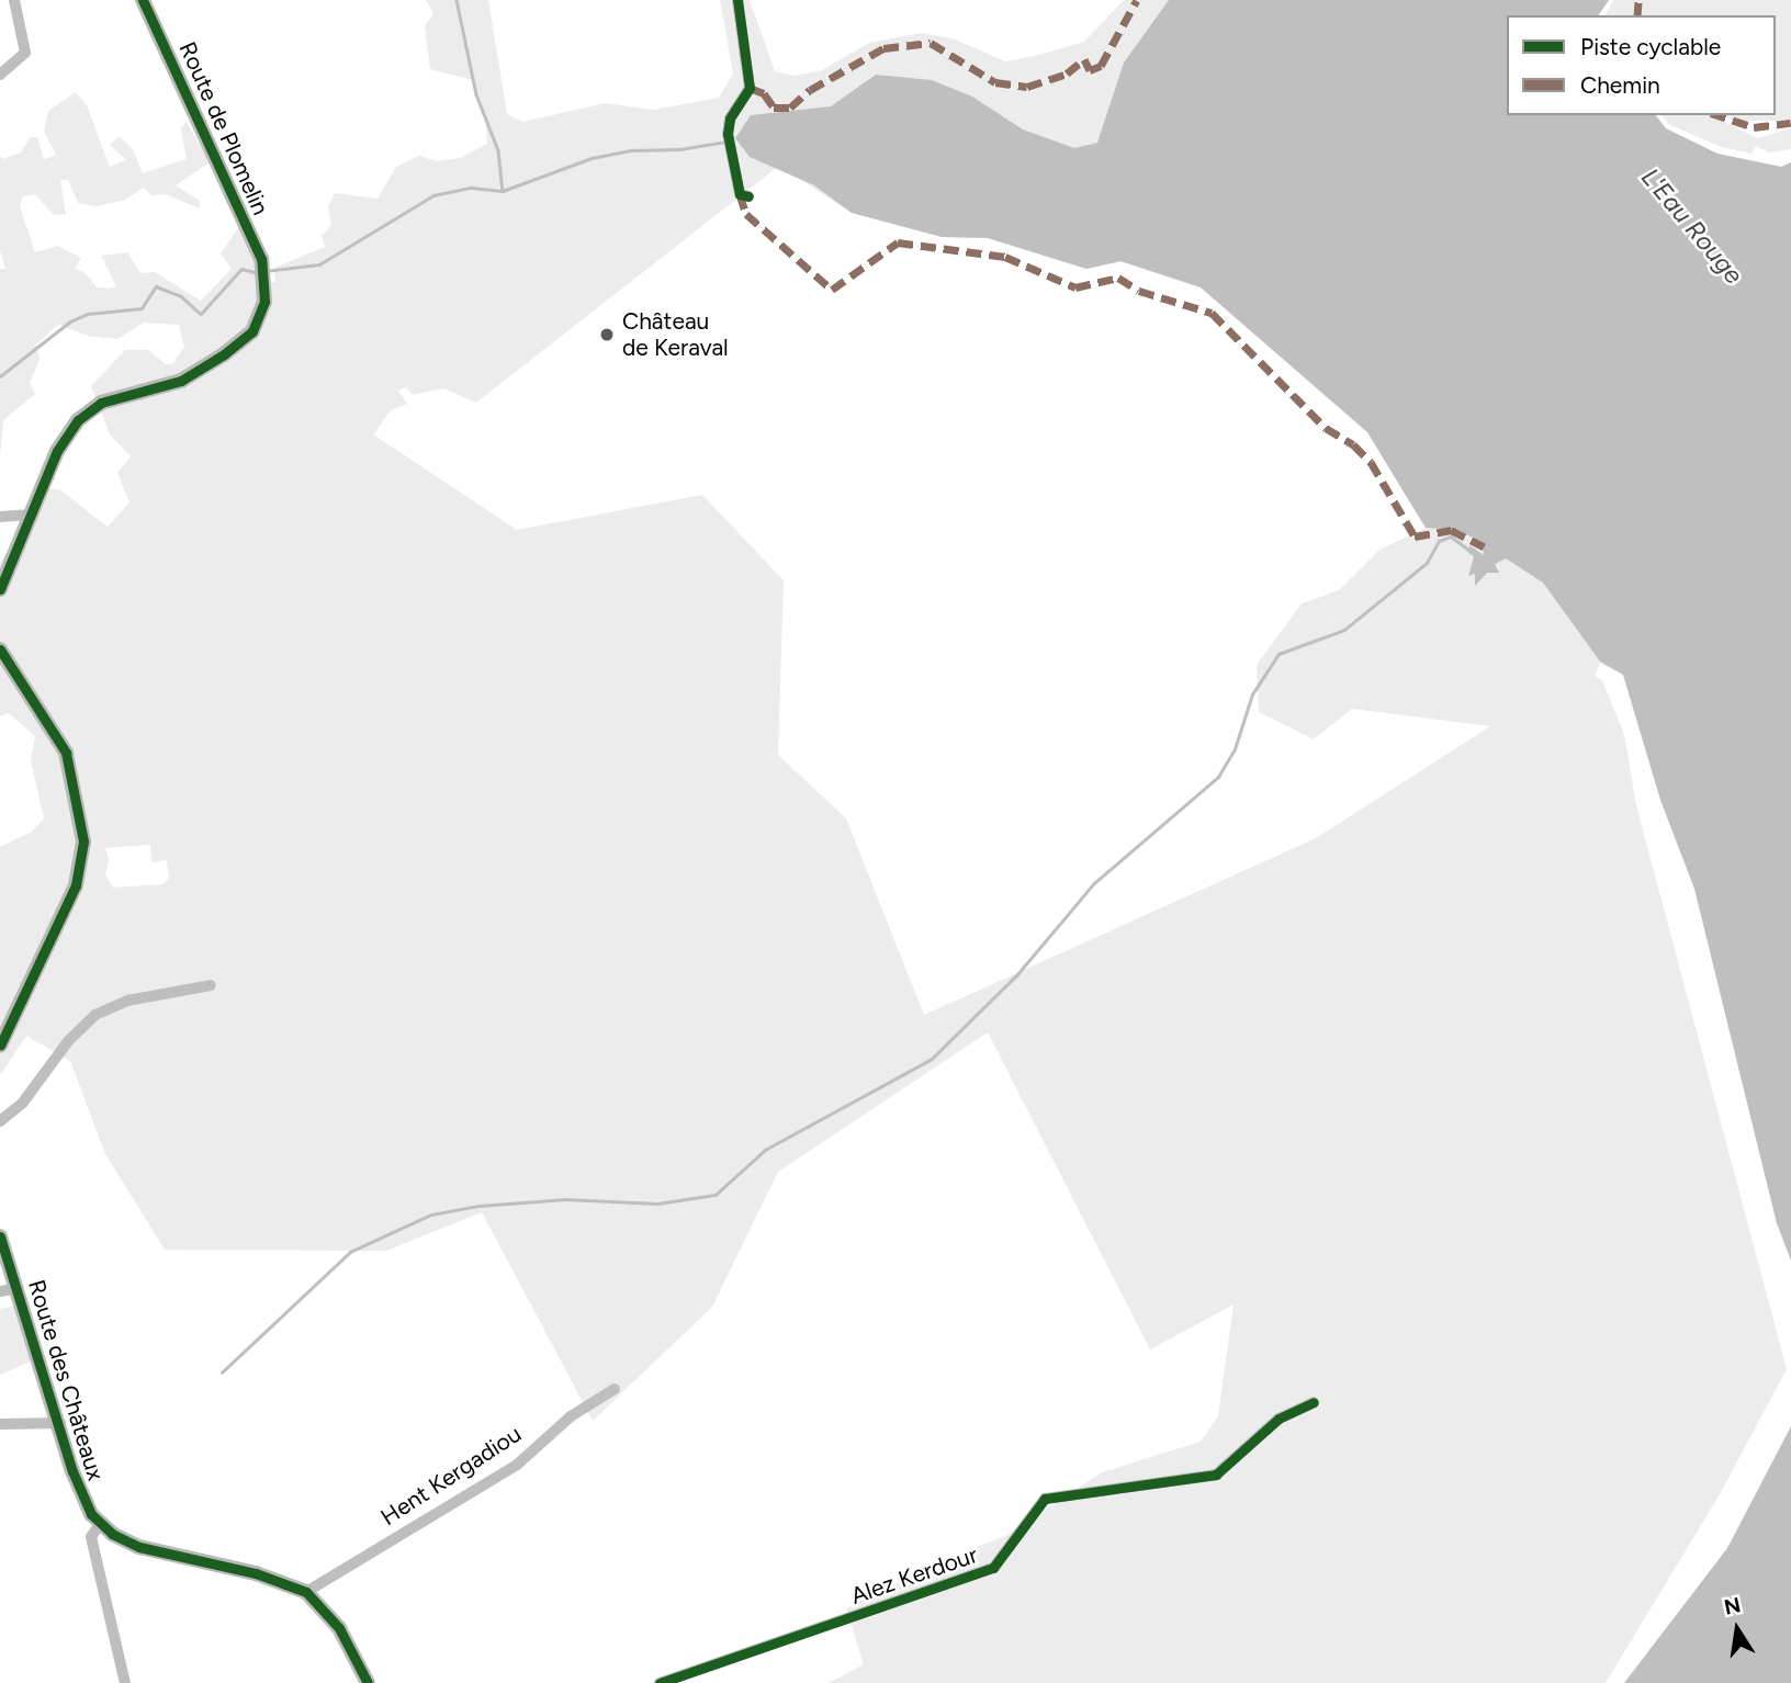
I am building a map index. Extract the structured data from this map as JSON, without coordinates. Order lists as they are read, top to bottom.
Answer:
{
  "streets": {
    "street": [
      "Route de Plomelin",
      "Route des Châteaux",
      "Hent Kergadiou",
      "Alez Kerdour"
    ]
  },
  "crossings": [
    ["Route des Châteaux", "Hent Kergadiou"]
  ],
  "water": ["L'Eau Rouge"],
  "places": ["Château de Keraval"],
  "legend": ["Piste cyclable", "Chemin"],
  "north": "top"
}
